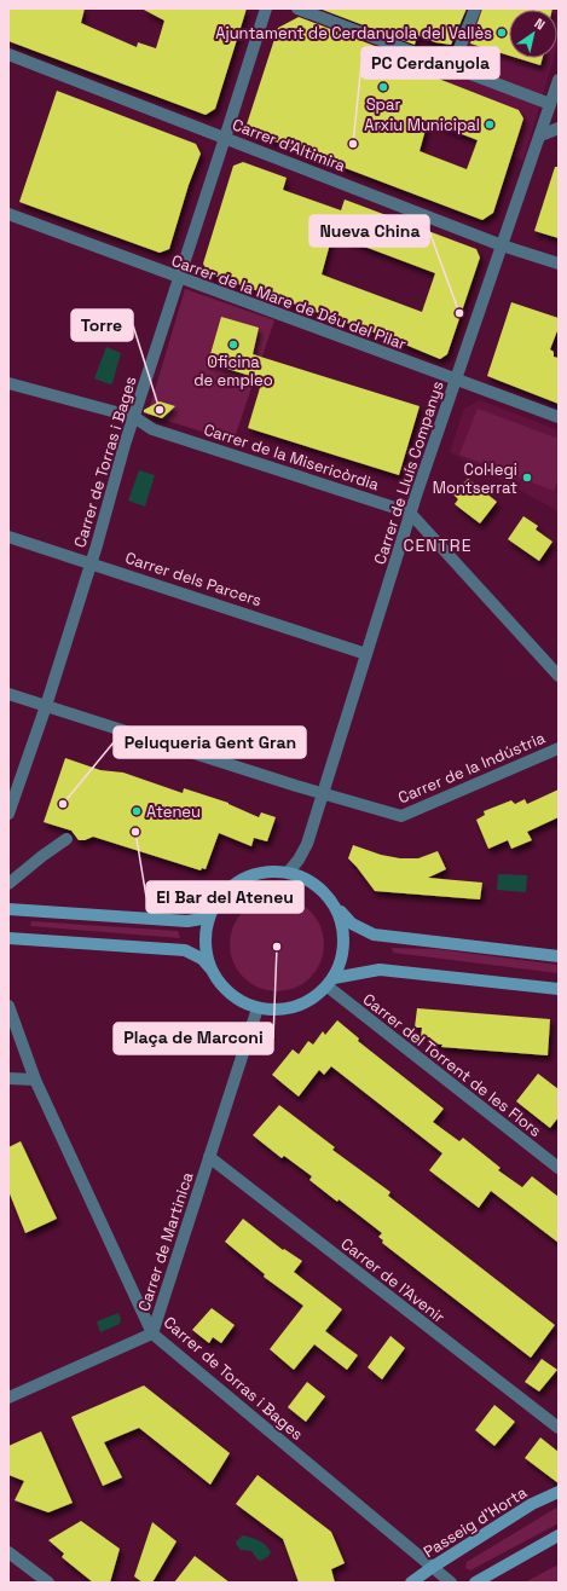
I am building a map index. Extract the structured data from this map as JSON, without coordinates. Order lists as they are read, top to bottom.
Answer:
{
  "streets": {
    "street": [
      "Carrer d'Altimira",
      "Carrer de la Mare de Déu del Pilar",
      "Carrer de la Misericòrdia",
      "Carrer de Torras i Bages",
      "Carrer de Lluís Companys",
      "Carrer dels Parcers",
      "Carrer de la Indústria",
      "Carrer del Torrent de les Flors",
      "Carrer de Martinica",
      "Carrer de l'Avenir",
      "Passeig d'Horta"
    ]
  },
  "crossings": [
    ["Carrer d'Altimira", "Carrer de Torras i Bages"],
    ["Carrer d'Altimira", "Carrer de Lluís Companys"],
    ["Carrer de la Mare de Déu del Pilar", "Carrer de Torras i Bages"],
    ["Carrer de la Mare de Déu del Pilar", "Carrer de Lluís Companys"],
    ["Carrer de la Misericòrdia", "Carrer de Torras i Bages"],
    ["Carrer de la Misericòrdia", "Carrer de Lluís Companys"],
    ["Carrer de Torras i Bages", "Carrer dels Parcers"],
    ["Carrer de Torras i Bages", "Carrer de la Indústria"],
    ["Carrer de Torras i Bages", "Carrer de Martinica"],
    ["Carrer de Torras i Bages", "Passeig d'Horta"],
    ["Carrer de Lluís Companys", "Carrer dels Parcers"],
    ["Carrer de Lluís Companys", "Carrer de la Indústria"],
    ["Carrer de Lluís Companys", "Carrer del Torrent de les Flors"],
    ["Carrer de Lluís Companys", "Carrer de Martinica"],
    ["Carrer del Torrent de les Flors", "Carrer de Martinica"],
    ["Carrer de Martinica", "Carrer de l'Avenir"]
  ],
  "districts": ["CENTRE"],
  "places": [
    "Ajuntament de Cerdanyola del Vallès",
    "Spar",
    "Arxiu Municipal",
    "PC Cerdanyola",
    "Nueva China",
    "Oficina de empleo",
    "Torre",
    "Col·legi Montserrat",
    "Peluqueria Gent Gran",
    "Ateneu",
    "El Bar del Ateneu",
    "Plaça de Marconi"
  ],
  "north": "top right"
}
